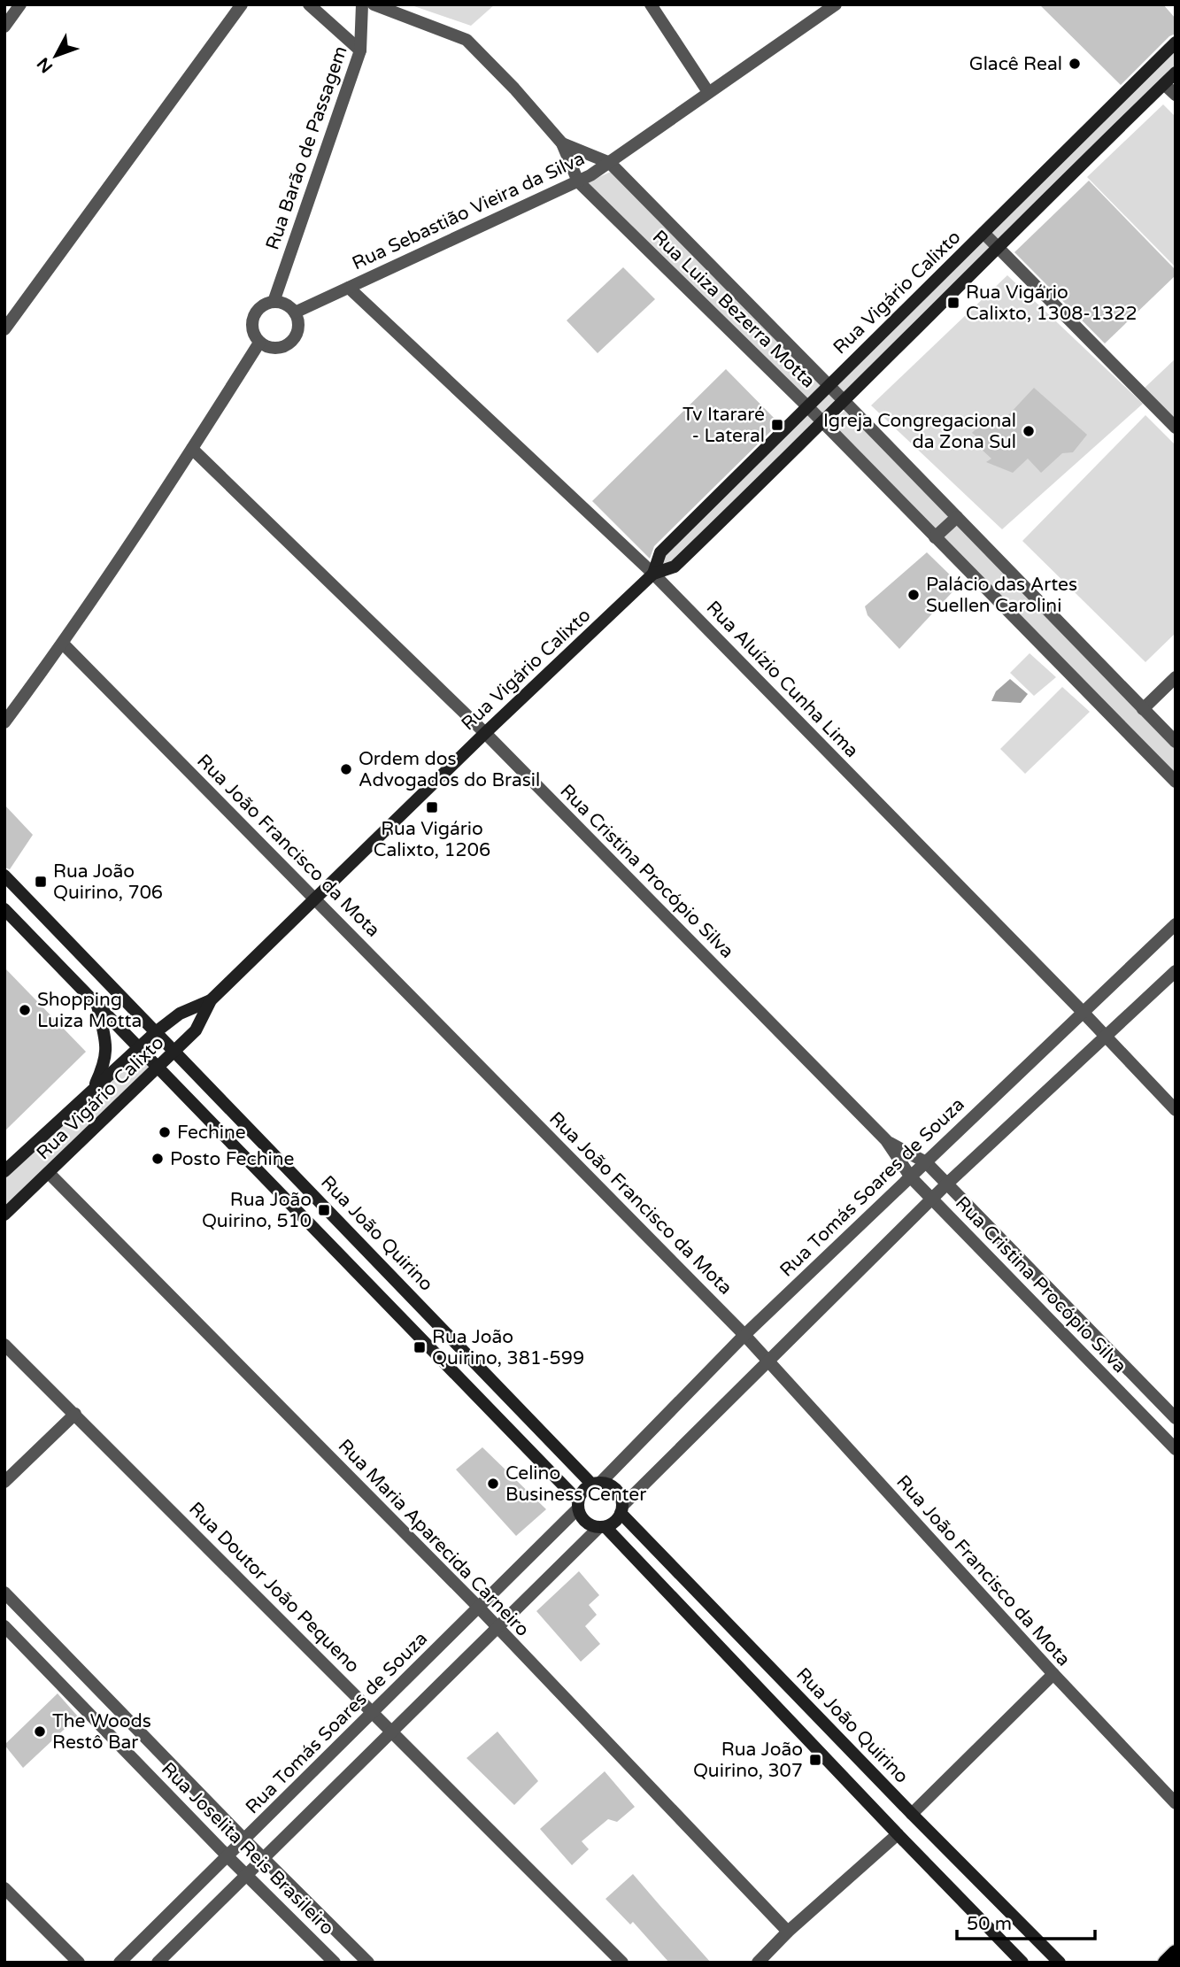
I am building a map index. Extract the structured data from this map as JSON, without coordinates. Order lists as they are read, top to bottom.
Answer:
{
  "streets": {
    "main road": ["Rua Vigário Calixto", "Rua João Quirino"],
    "street": [
      "Rua Barão de Passagem",
      "Rua Sebastião Vieira da Silva",
      "Rua Luiza Bezerra Motta",
      "Rua Aluízio Cunha Lima",
      "Rua João Francisco da Mota",
      "Rua Cristina Procópio Silva",
      "Rua Tomás Soares de Souza",
      "Rua Maria Aparecida Carneiro",
      "Rua Doutor João Pequeno",
      "Rua Joselita Reis Brasileiro"
    ]
  },
  "crossings": [
    ["Rua Barão de Passagem", "Rua Sebastião Vieira da Silva"],
    ["Rua Sebastião Vieira da Silva", "Rua Luiza Bezerra Motta"],
    ["Rua Sebastião Vieira da Silva", "Rua Aluízio Cunha Lima"],
    ["Rua Vigário Calixto", "Rua Luiza Bezerra Motta"],
    ["Rua Vigário Calixto", "Rua Aluízio Cunha Lima"],
    ["Rua Vigário Calixto", "Rua João Francisco da Mota"],
    ["Rua Vigário Calixto", "Rua Cristina Procópio Silva"],
    ["Rua Vigário Calixto", "Rua João Quirino"],
    ["Rua Vigário Calixto", "Rua Maria Aparecida Carneiro"],
    ["Rua Aluízio Cunha Lima", "Rua Tomás Soares de Souza"],
    ["Rua João Francisco da Mota", "Rua Tomás Soares de Souza"],
    ["Rua Cristina Procópio Silva", "Rua Tomás Soares de Souza"],
    ["Rua Tomás Soares de Souza", "Rua João Quirino"],
    ["Rua Tomás Soares de Souza", "Rua Maria Aparecida Carneiro"],
    ["Rua Tomás Soares de Souza", "Rua Doutor João Pequeno"],
    ["Rua Tomás Soares de Souza", "Rua Joselita Reis Brasileiro"]
  ],
  "places": {
    "other": [
      "Glacê Real",
      "Igreja Congregacional da Zona Sul",
      "Palácio das Artes Suellen Carolini",
      "Ordem dos Advogados do Brasil",
      "Shopping Luiza Motta",
      "Fechine",
      "Posto Fechine",
      "Celino Business Center",
      "The Woods Restô Bar"
    ],
    "transit": [
      "Rua Vigário Calixto, 1308-1322",
      "Tv Itararé - Lateral",
      "Rua Vigário Calixto, 1206",
      "Rua João Quirino, 706",
      "Rua João Quirino, 510",
      "Rua João Quirino, 381-599",
      "Rua João Quirino, 307"
    ]
  },
  "scale_bar": "50 m",
  "north": "bottom left"
}
